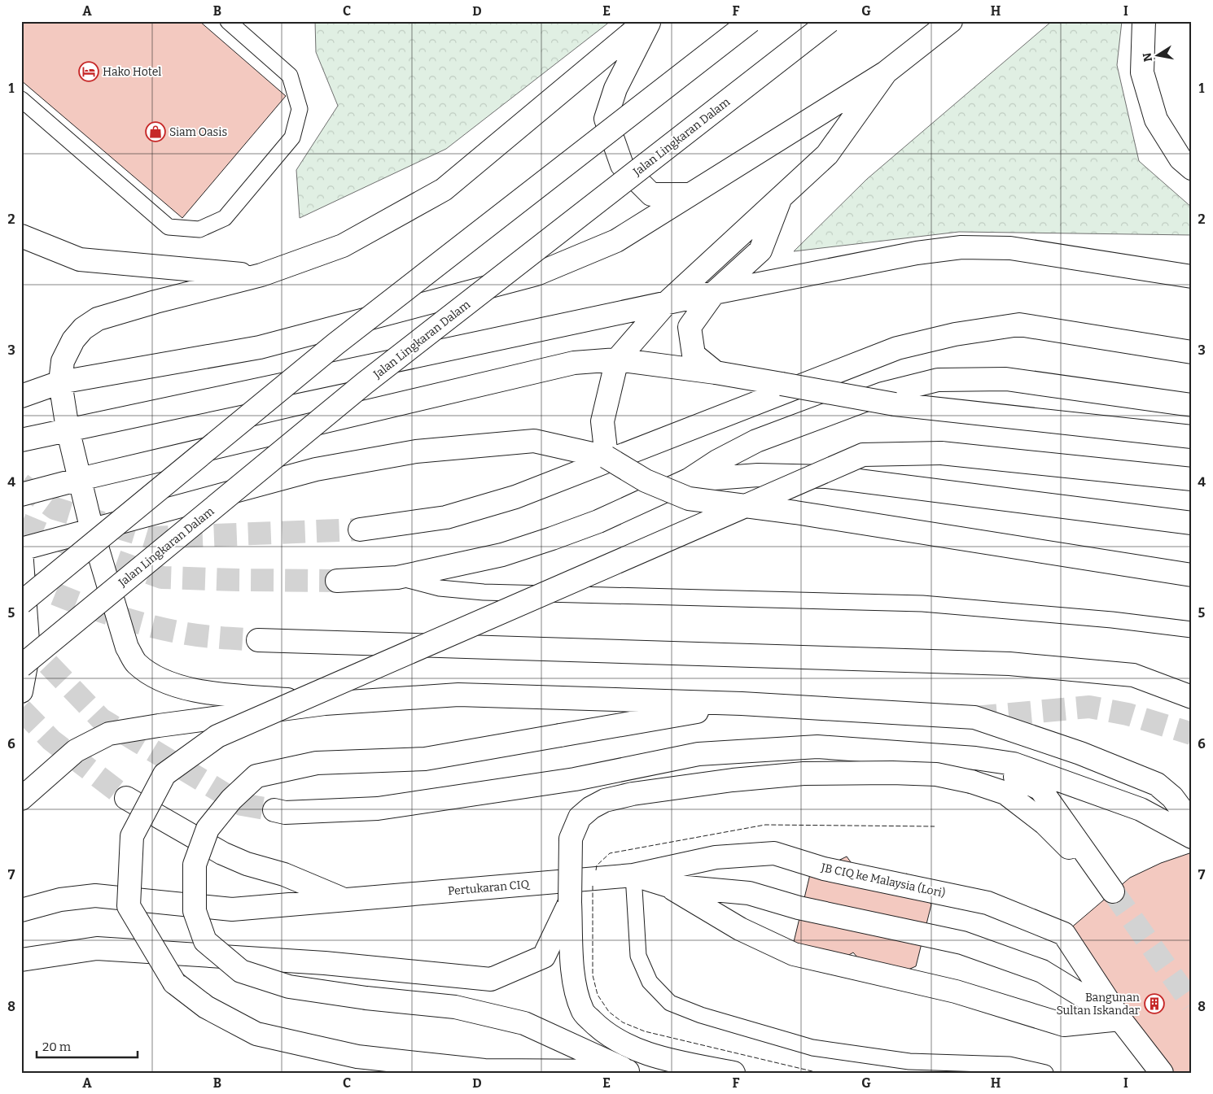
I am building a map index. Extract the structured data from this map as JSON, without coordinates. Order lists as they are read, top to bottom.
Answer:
{
  "streets": {
    "main road": ["Jalan Lingkaran Dalam", "JB CIQ ke Malaysia (Lori)", "Pertukaran CIQ"]
  },
  "crossings": [
    ["JB CIQ ke Malaysia (Lori)", "Pertukaran CIQ"]
  ],
  "places": {
    "hotel": ["Hako Hotel"],
    "shop": ["Siam Oasis"],
    "building": ["Bangunan Sultan Iskandar"]
  },
  "scale_bar": "20 m",
  "north": "left",
  "grid": {
    "columns": [
      "A",
      "B",
      "C",
      "D",
      "E",
      "F",
      "G",
      "H",
      "I"
    ],
    "rows": [
      "1",
      "2",
      "3",
      "4",
      "5",
      "6",
      "7",
      "8"
    ]
  }
}
